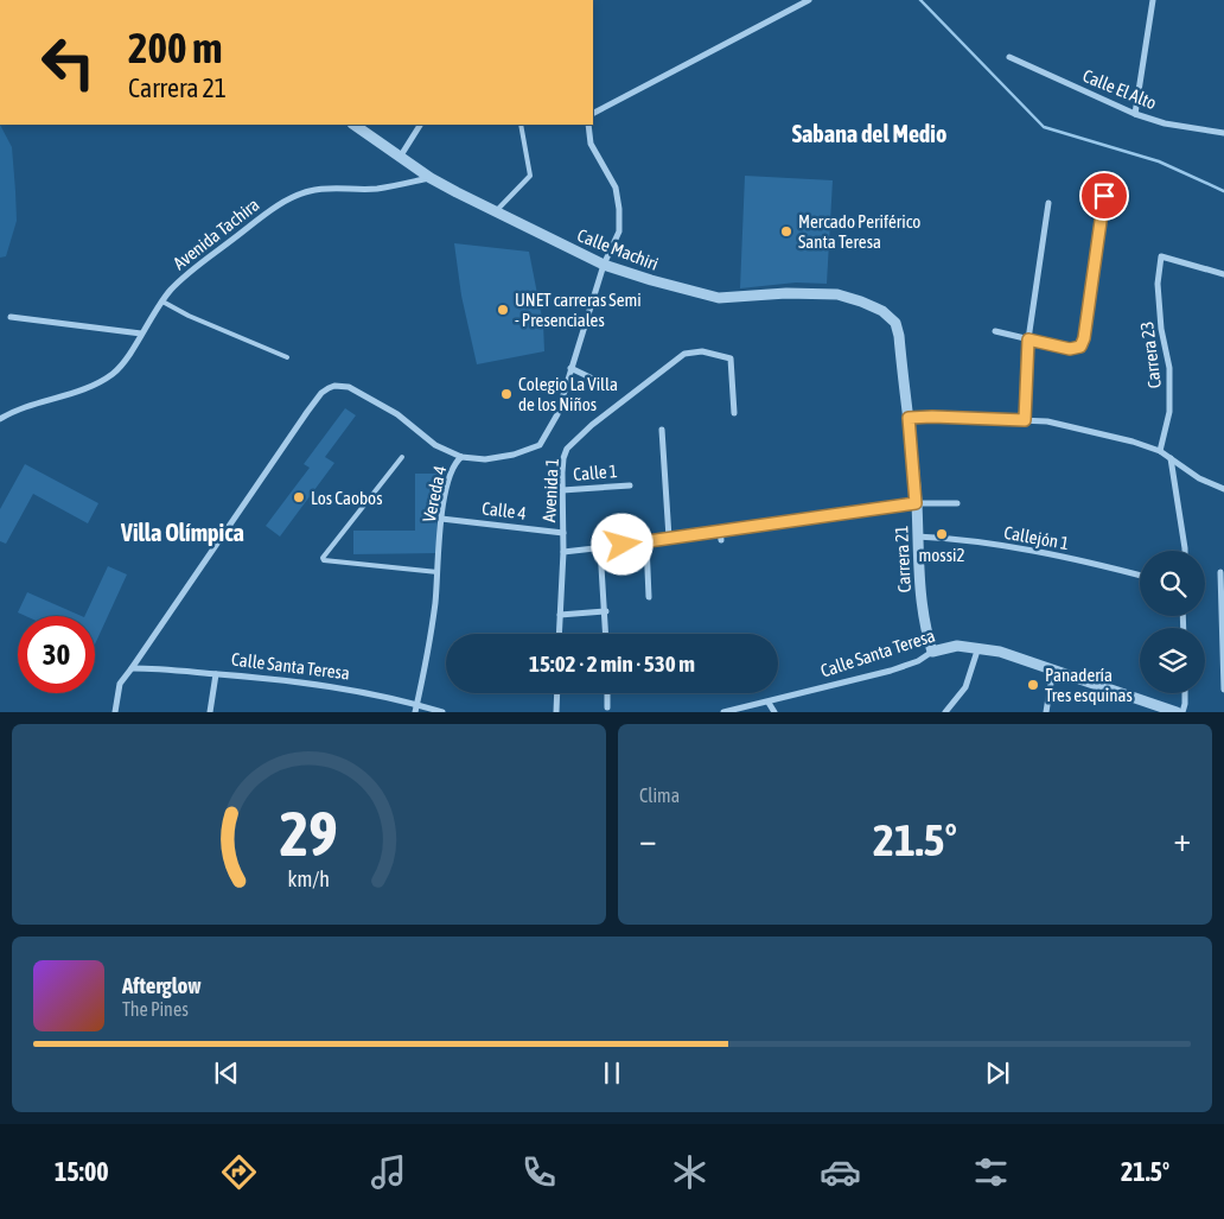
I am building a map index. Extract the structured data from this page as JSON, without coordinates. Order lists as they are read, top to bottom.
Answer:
{
  "streets": {
    "street": [
      "Calle El Alto",
      "Avenida Tachira",
      "Calle Machiri",
      "Carrera 23",
      "Calle 1",
      "Avenida 1",
      "Vereda 4",
      "Calle 4",
      "Callejón 1",
      "Carrera 21",
      "Calle Santa Teresa"
    ]
  },
  "crossings": [
    ["Avenida Tachira", "Calle Machiri"],
    ["Calle Machiri", "Vereda 4"],
    ["Calle Machiri", "Carrera 21"],
    ["Calle 1", "Avenida 1"],
    ["Avenida 1", "Calle 4"],
    ["Vereda 4", "Calle 4"],
    ["Vereda 4", "Calle Santa Teresa"],
    ["Callejón 1", "Carrera 21"],
    ["Carrera 21", "Calle Santa Teresa"]
  ],
  "districts": ["Sabana del Medio", "Villa Olímpica"],
  "places": [
    "Mercado Periférico Santa Teresa",
    "UNET carreras Semi - Presenciales",
    "Colegio La Villa de los Niños",
    "Los Caobos",
    "mossi2",
    "Panadería Tres esquinas"
  ],
  "page": {
    "turn": ["200 m", "Carrera 21"],
    "limit": "30",
    "trip": "15:02 · 2 min · 530 m",
    "tile": "Clima",
    "heat": ["−", "21.5°", "+"],
    "song": ["Afterglow", "The Pines"],
    "tabs": ["15:00", "21.5°"],
    "gauge": ["29", "km/h"]
  }
}
